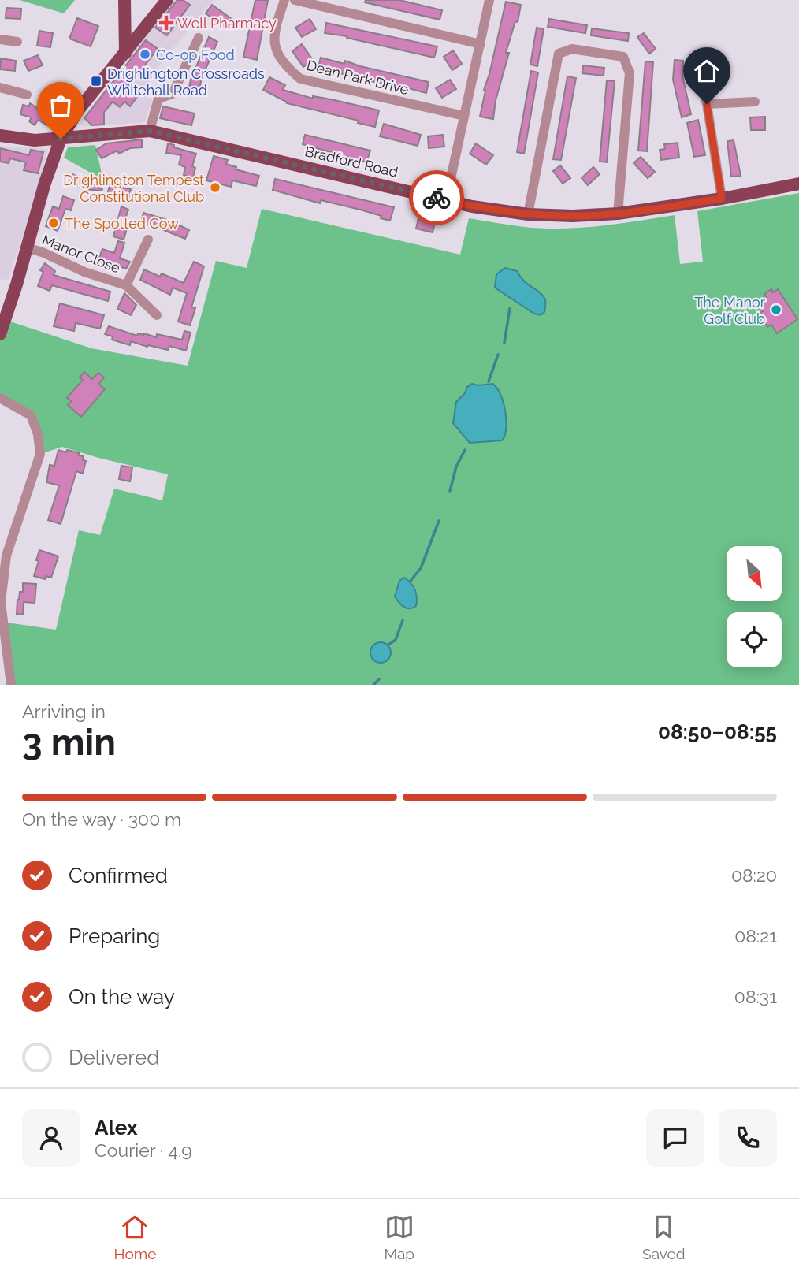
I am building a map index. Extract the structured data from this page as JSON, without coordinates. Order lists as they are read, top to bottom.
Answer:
{
  "streets": {
    "main road": ["Bradford Road"],
    "street": ["Dean Park Drive", "Manor Close"]
  },
  "places": {
    "health": ["Well Pharmacy"],
    "other": [
      "Co-op Food",
      "Drighlington Tempest Constitutional Club",
      "The Spotted Cow",
      "The Manor Golf Club"
    ],
    "transit": ["Drighlington Crossroads Whitehall Road"]
  },
  "north": "bottom right",
  "page": {
    "heading": ["3 min", "Arriving in", "08:50–08:55"],
    "panel": ["Alex", "Courier · 4.9"],
    "bar": "On the way · 300 m",
    "list": [
      ["Confirmed", "08:20"],
      ["Preparing", "08:21"],
      ["On the way", "08:31"],
      "Delivered"
    ],
    "tabs": ["Home", "Map", "Saved"]
  }
}
